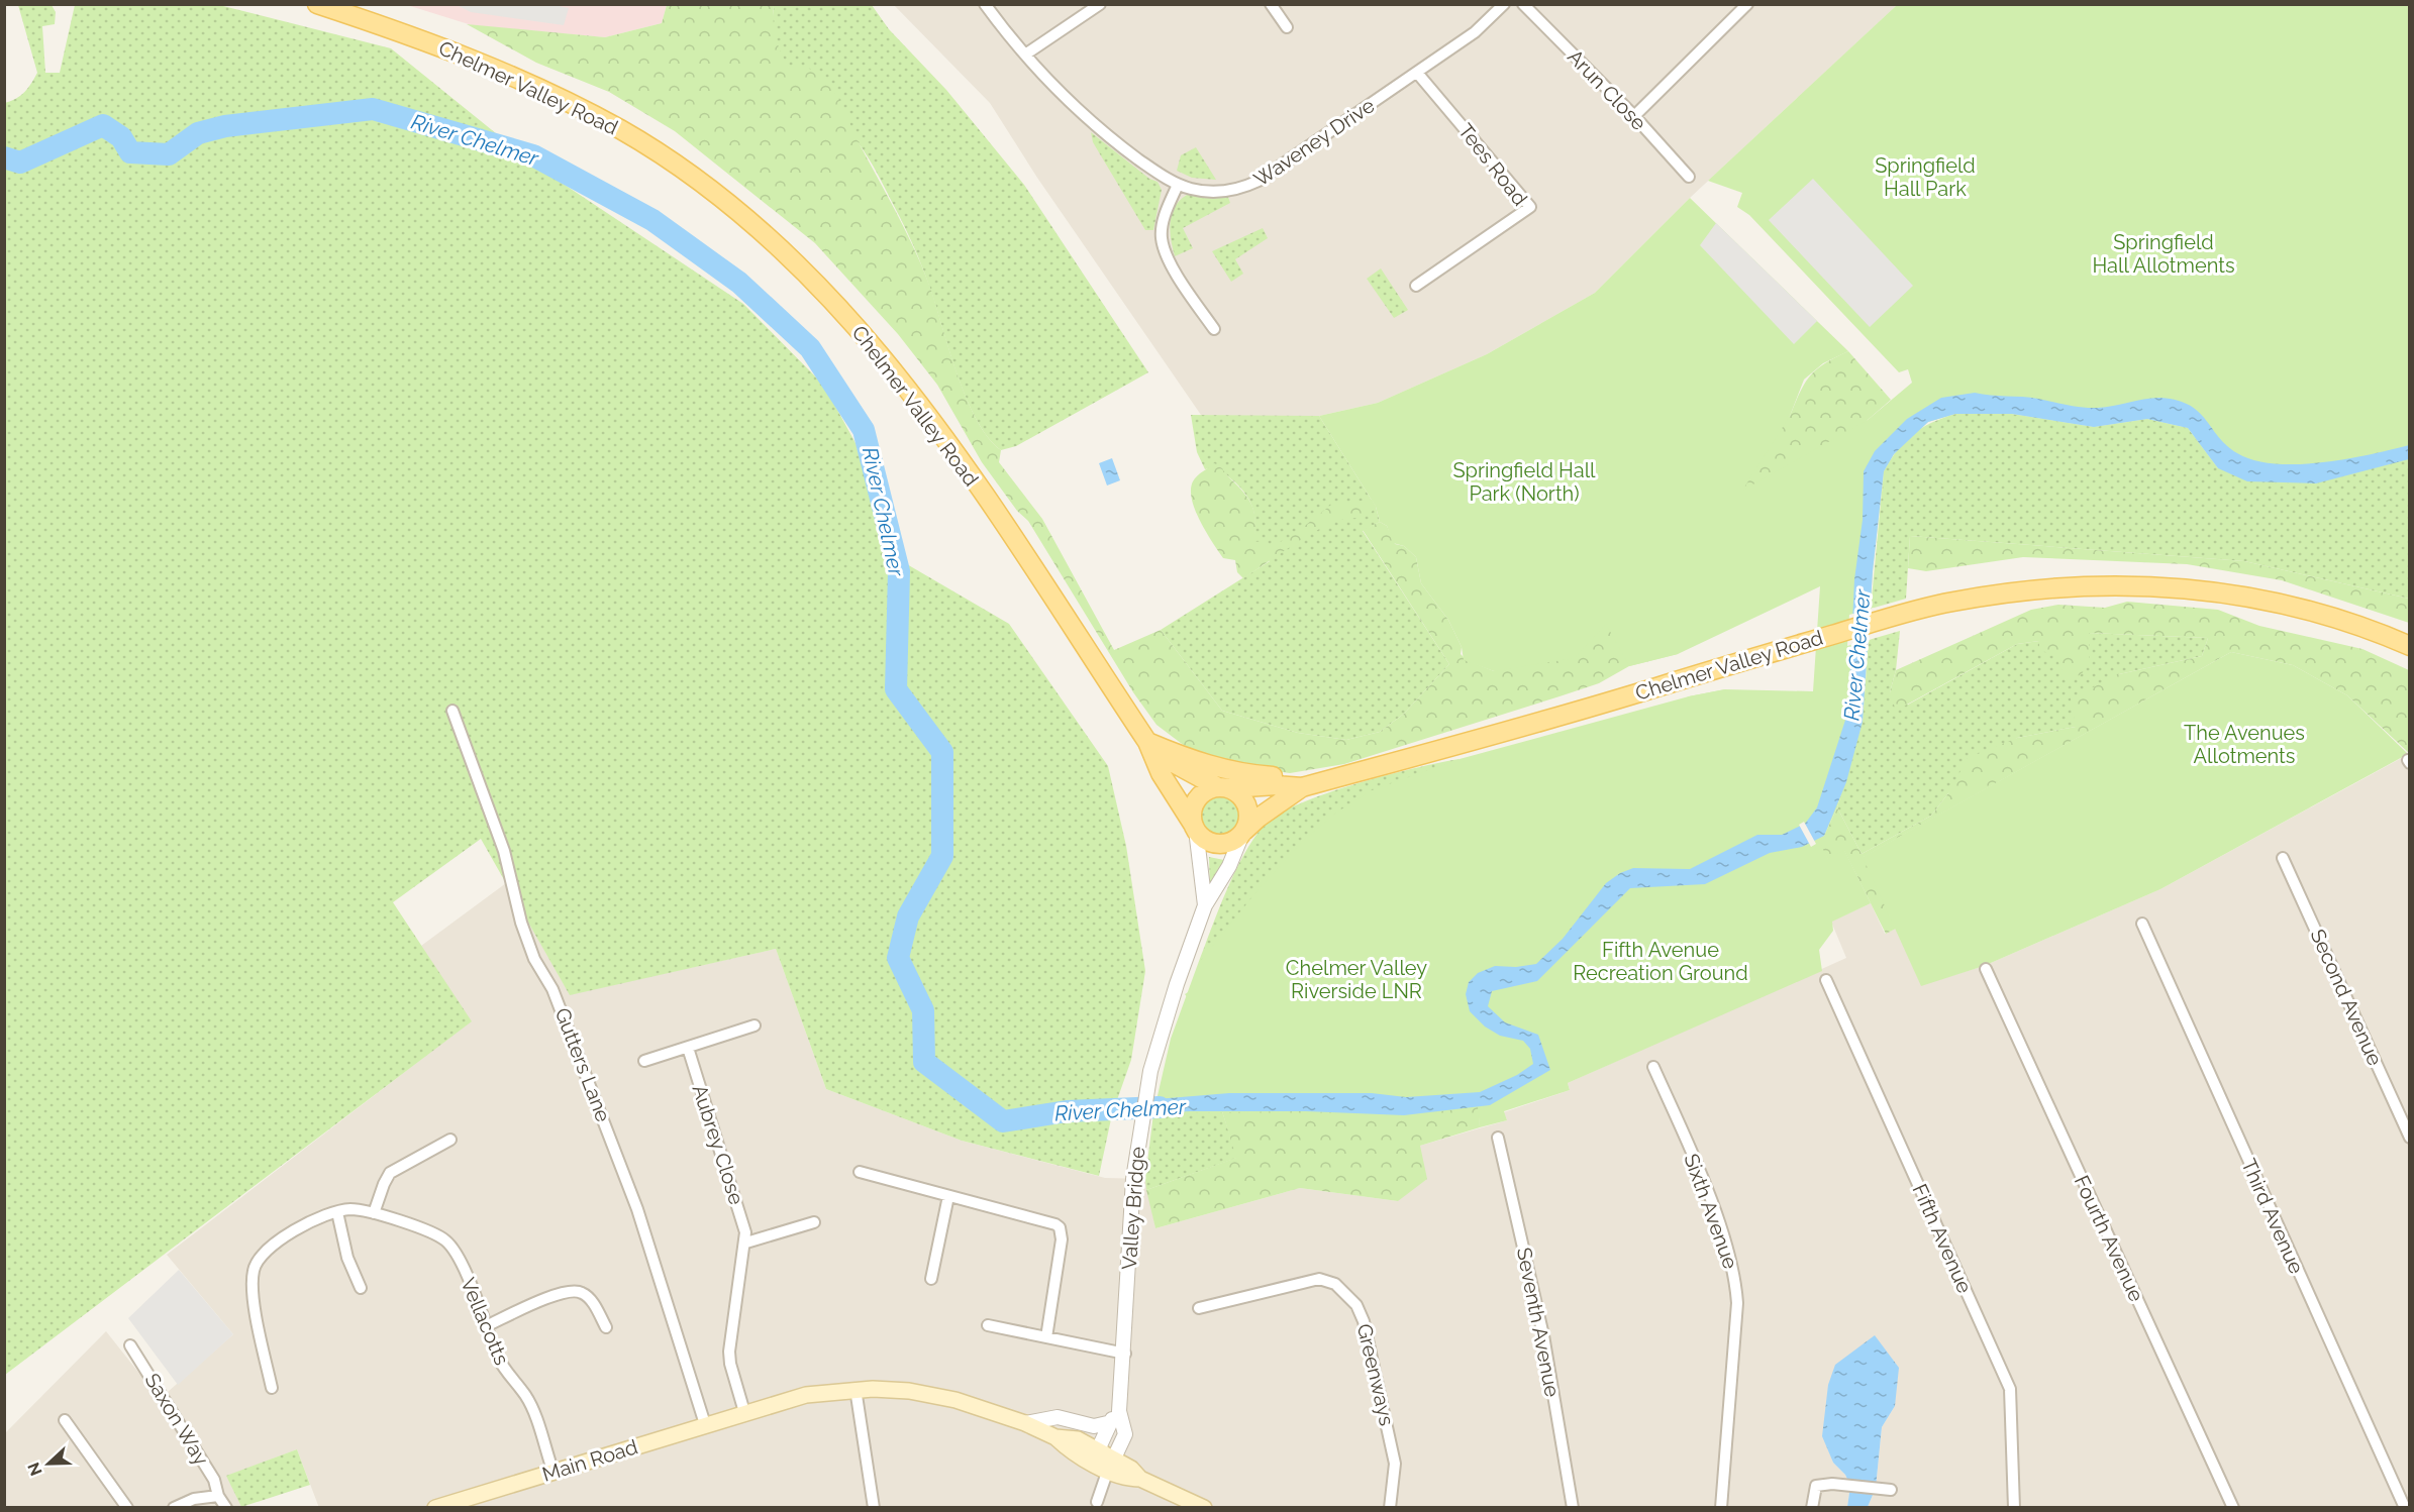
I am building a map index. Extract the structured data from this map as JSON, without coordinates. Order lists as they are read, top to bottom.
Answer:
{
  "streets": {
    "main road": ["Chelmer Valley Road", "Main Road"],
    "street": [
      "Arun Close",
      "Waveney Drive",
      "Tees Road",
      "Second Avenue",
      "Gutters Lane",
      "Aubrey Close",
      "Valley Bridge",
      "Sixth Avenue",
      "Third Avenue",
      "Fifth Avenue",
      "Fourth Avenue",
      "Vellacotts",
      "Seventh Avenue",
      "Greenways",
      "Saxon Way"
    ]
  },
  "crossings": [
    ["Chelmer Valley Road", "Valley Bridge"],
    ["Waveney Drive", "Tees Road"],
    ["Gutters Lane", "Main Road"],
    ["Aubrey Close", "Main Road"],
    ["Valley Bridge", "Main Road"],
    ["Vellacotts", "Main Road"]
  ],
  "water": ["River Chelmer"],
  "parks": [
    "Springfield Hall Park",
    "Springfield Hall Allotments",
    "Springfield Hall Park (North)",
    "The Avenues Allotments",
    "Fifth Avenue Recreation Ground",
    "Chelmer Valley Riverside LNR"
  ],
  "north": "left"
}
